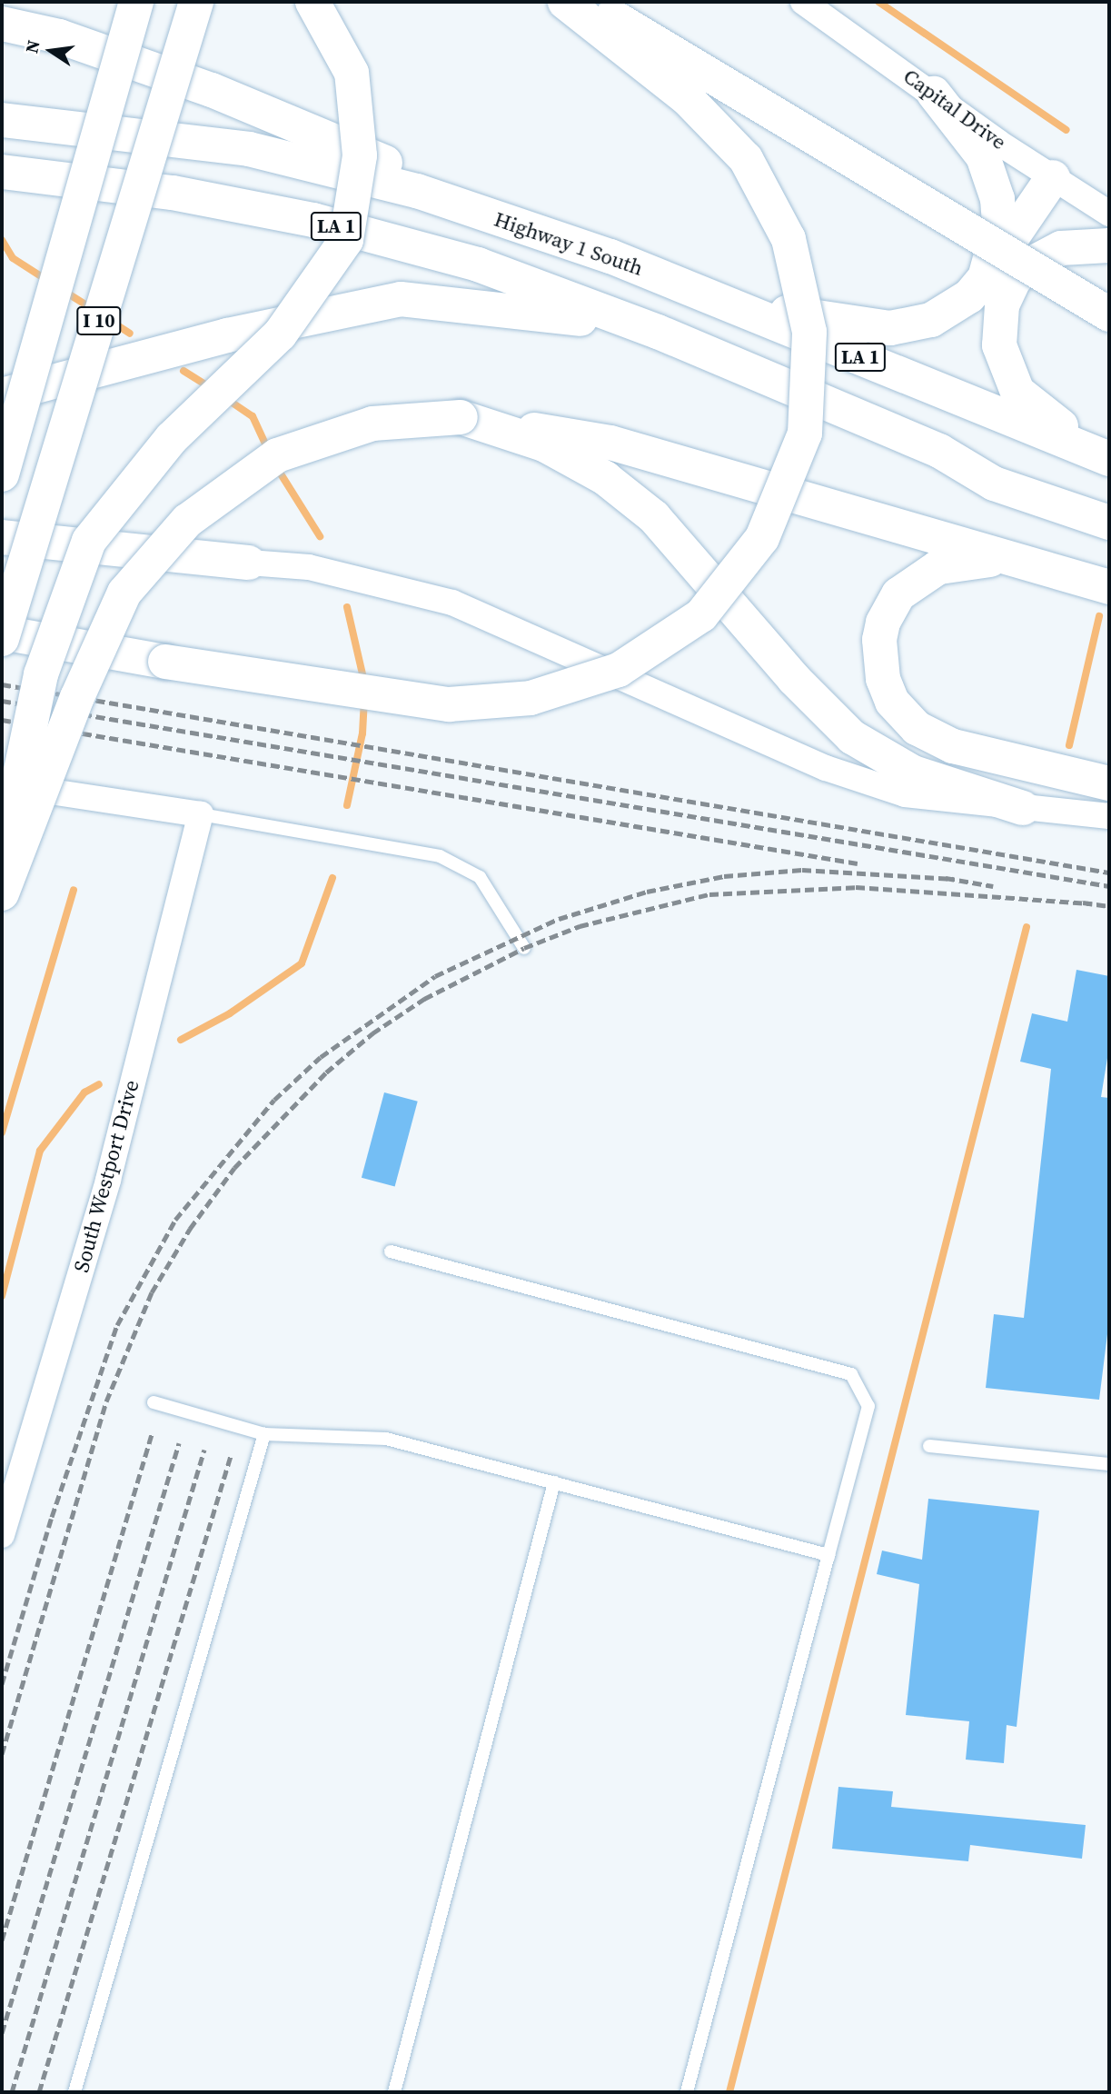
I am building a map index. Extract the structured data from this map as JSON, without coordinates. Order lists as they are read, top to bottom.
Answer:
{
  "streets": {
    "highway": ["LA 1", "Highway 1 South", "I 10"],
    "street": ["Capital Drive", "South Westport Drive"]
  },
  "north": "left"
}
